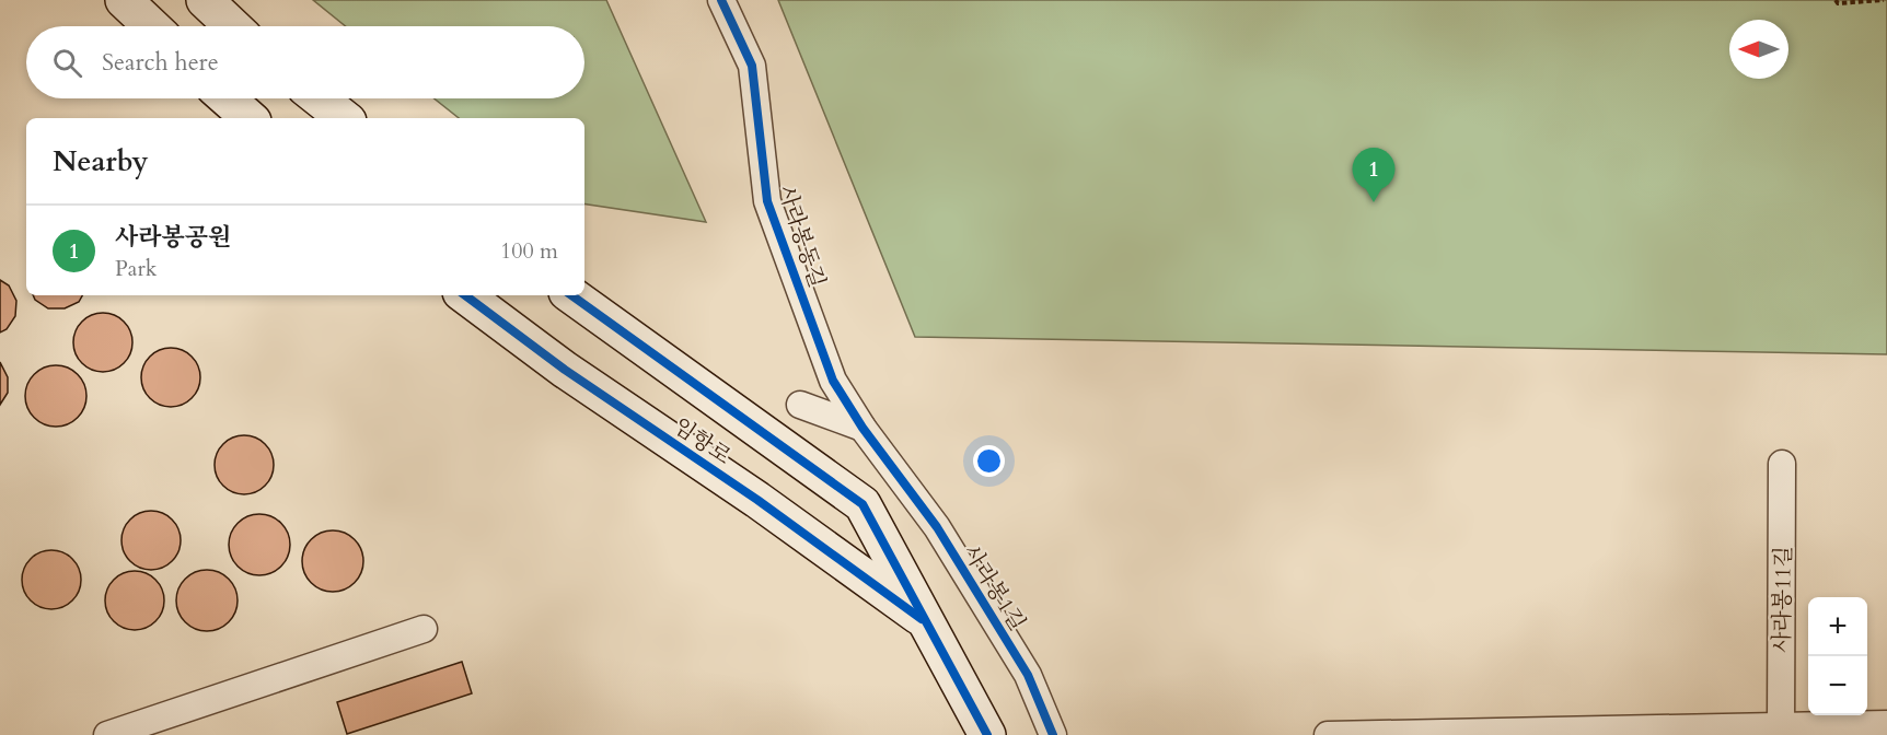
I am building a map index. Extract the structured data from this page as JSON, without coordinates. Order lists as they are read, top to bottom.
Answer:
{
  "streets": {
    "main road": ["임항로"],
    "street": ["사라봉동길", "사라봉1길", "사라봉11길"]
  },
  "crossings": [
    ["사라봉동길", "사라봉1길"]
  ],
  "north": "left",
  "page": {
    "search": "Search here",
    "heading": "Nearby",
    "pins": "1",
    "list": [
      {
        "mark": "1",
        "name": "사라봉공원",
        "note": "Park",
        "value": "100 m"
      }
    ],
    "map_buttons": ["+", "−"]
  }
}
